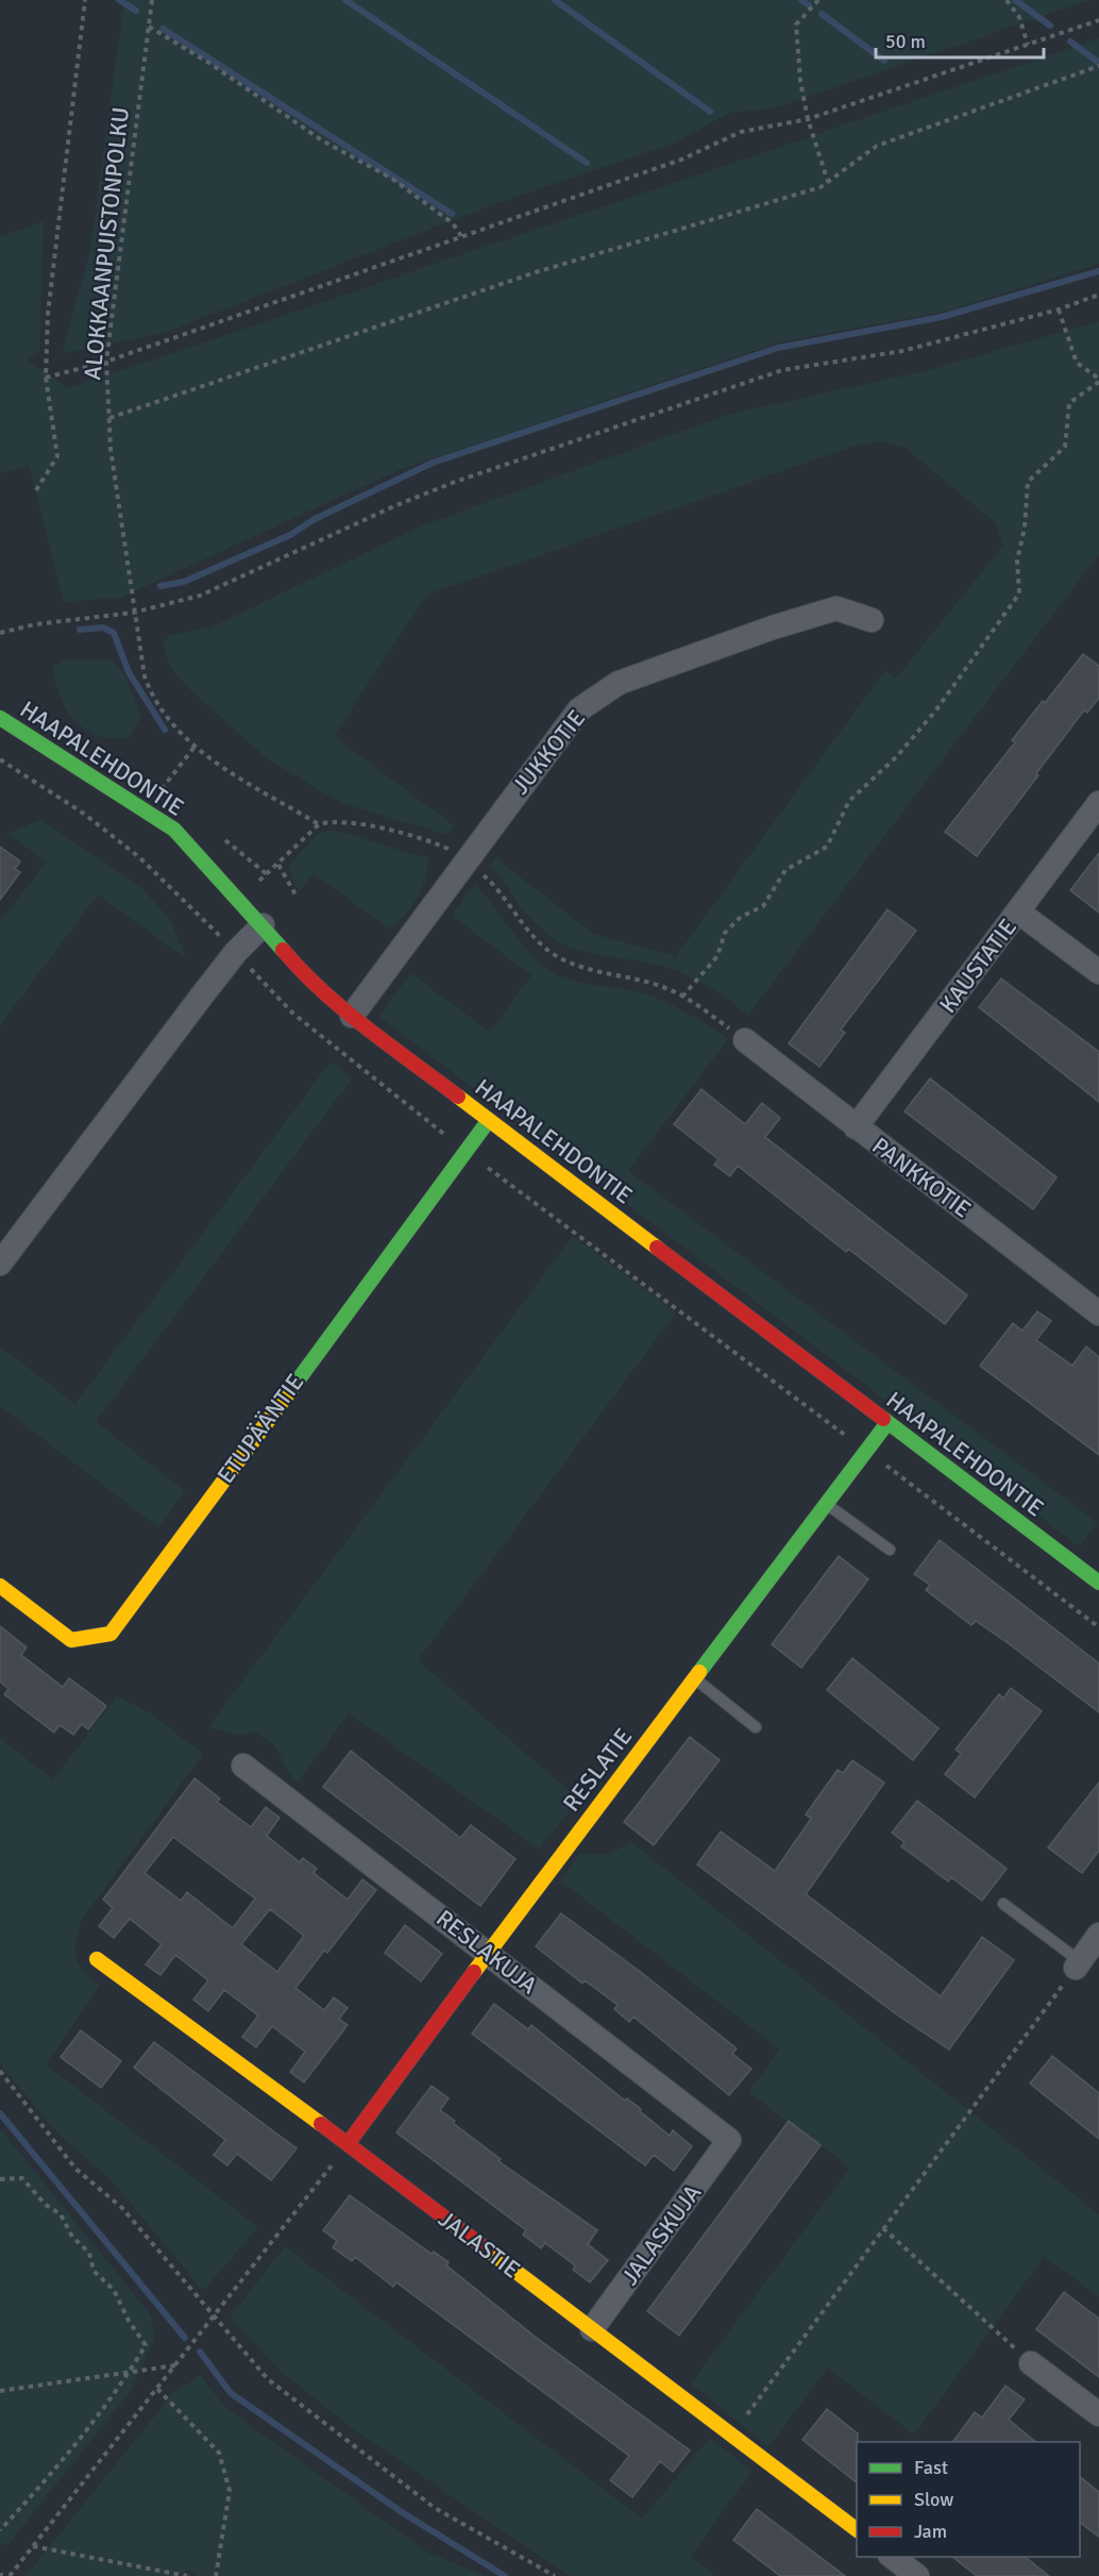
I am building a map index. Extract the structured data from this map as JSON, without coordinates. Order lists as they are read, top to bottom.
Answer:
{
  "streets": {
    "street": [
      "JUKKOTIE",
      "HAAPALEHDONTIE",
      "KAUSTATIE",
      "PANKKOTIE",
      "ETUPÄÄNTIE",
      "RESLATIE",
      "RESLAKUJA",
      "JALASKUJA",
      "JALASTIE"
    ],
    "path": ["ALOKKAANPUISTONPOLKU"]
  },
  "crossings": [
    ["JUKKOTIE", "HAAPALEHDONTIE"],
    ["HAAPALEHDONTIE", "ETUPÄÄNTIE"],
    ["HAAPALEHDONTIE", "RESLATIE"],
    ["KAUSTATIE", "PANKKOTIE"],
    ["RESLATIE", "RESLAKUJA"],
    ["RESLATIE", "JALASTIE"],
    ["RESLAKUJA", "JALASKUJA"],
    ["JALASKUJA", "JALASTIE"]
  ],
  "legend": ["Fast", "Slow", "Jam"],
  "scale_bar": "50 m"
}
